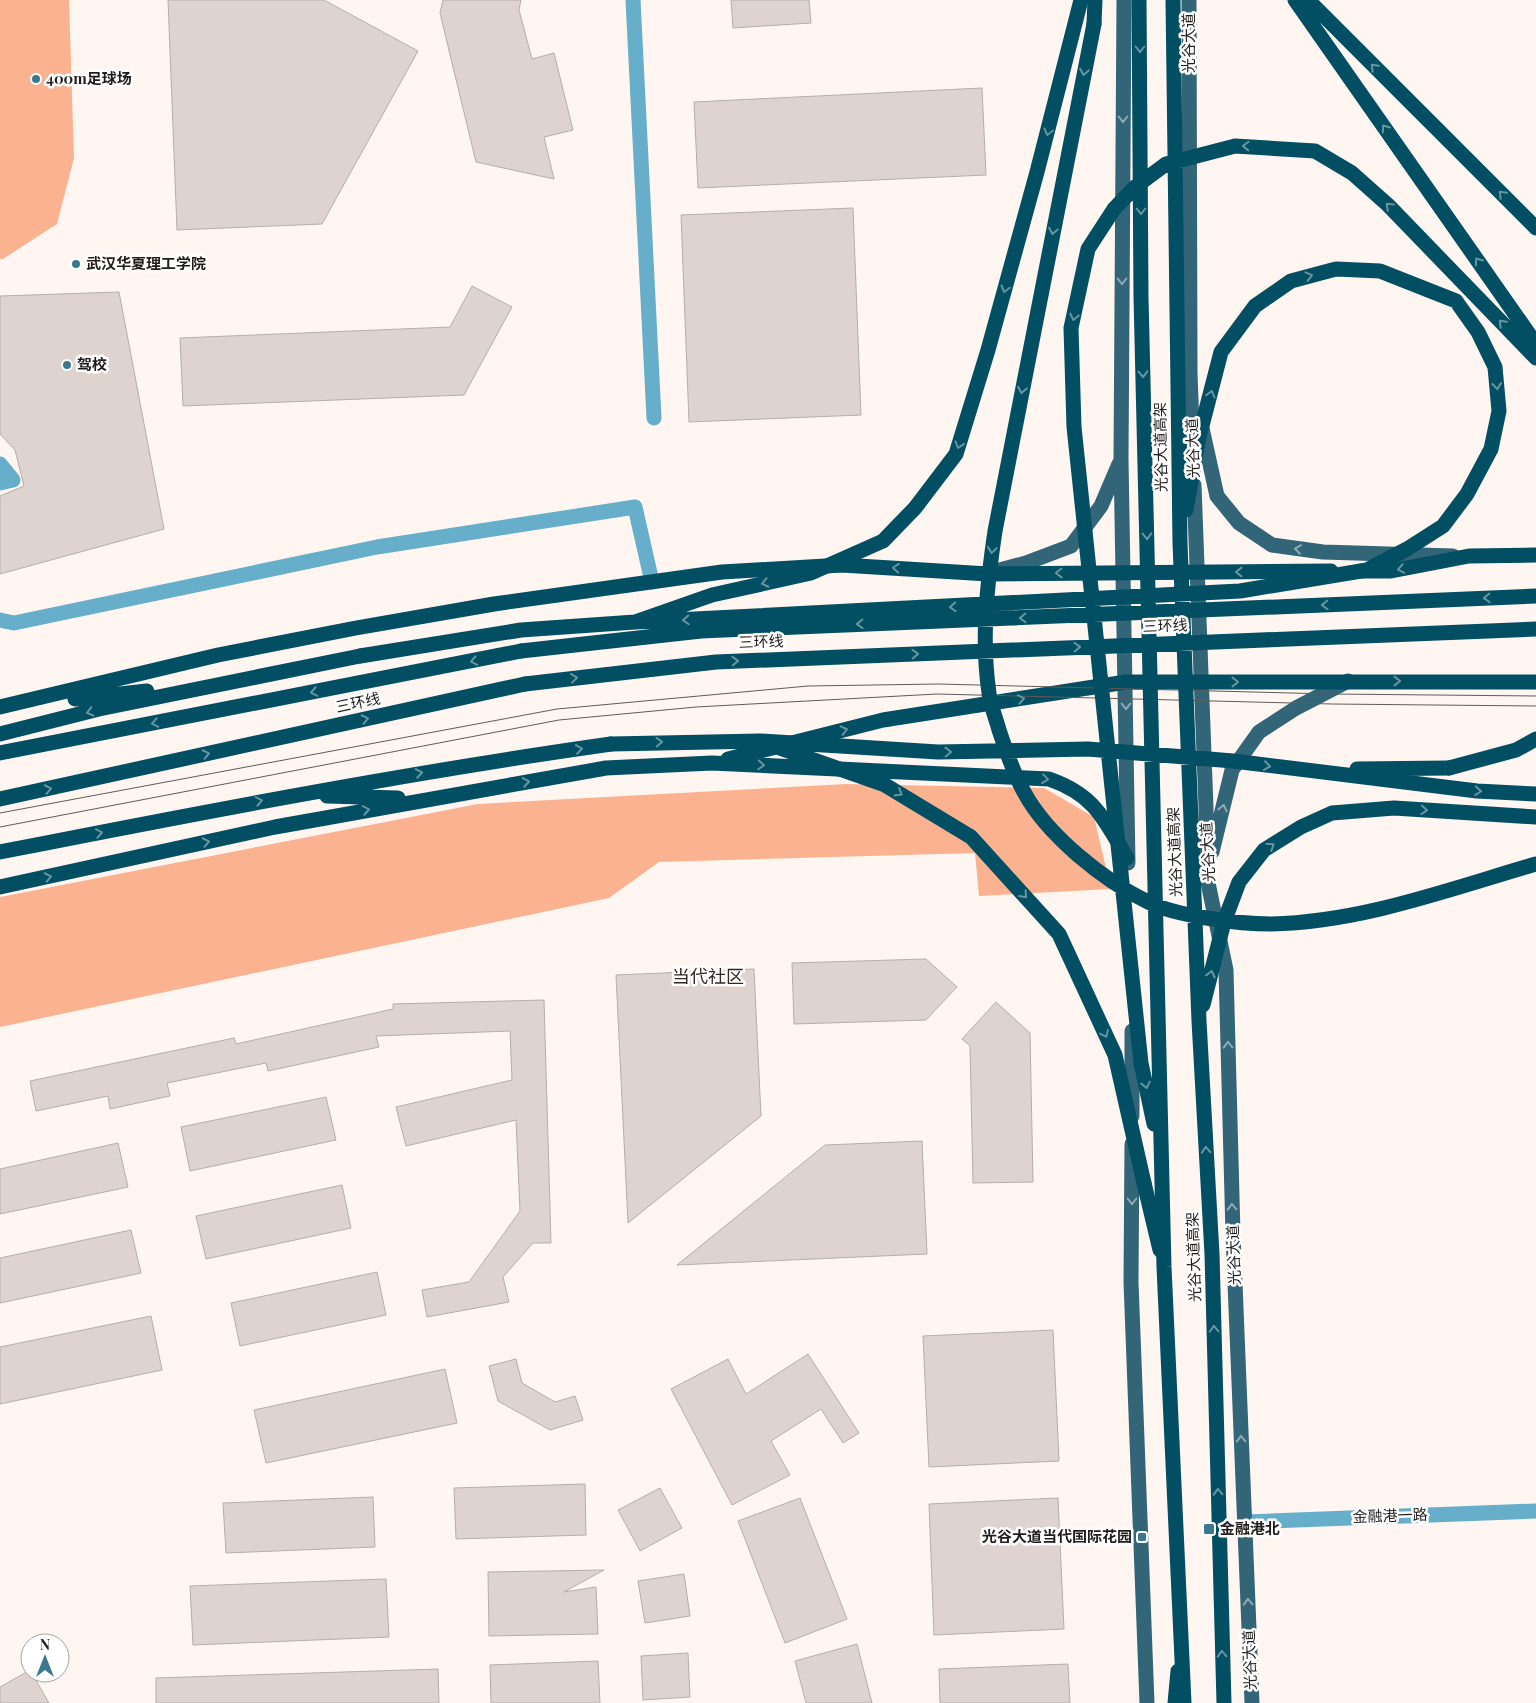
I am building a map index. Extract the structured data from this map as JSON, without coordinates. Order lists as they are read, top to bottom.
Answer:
{
  "streets": {
    "highway": ["光谷大道高架", "三环线"],
    "main road": ["光谷大道"],
    "street": ["金融港一路"]
  },
  "crossings": [
    ["光谷大道", "金融港一路"]
  ],
  "districts": ["当代社区"],
  "places": {
    "other": ["400m足球场", "武汉华夏理工学院", "驾校"],
    "transit": ["金融港北", "光谷大道当代国际花园"]
  },
  "north": "top"
}
